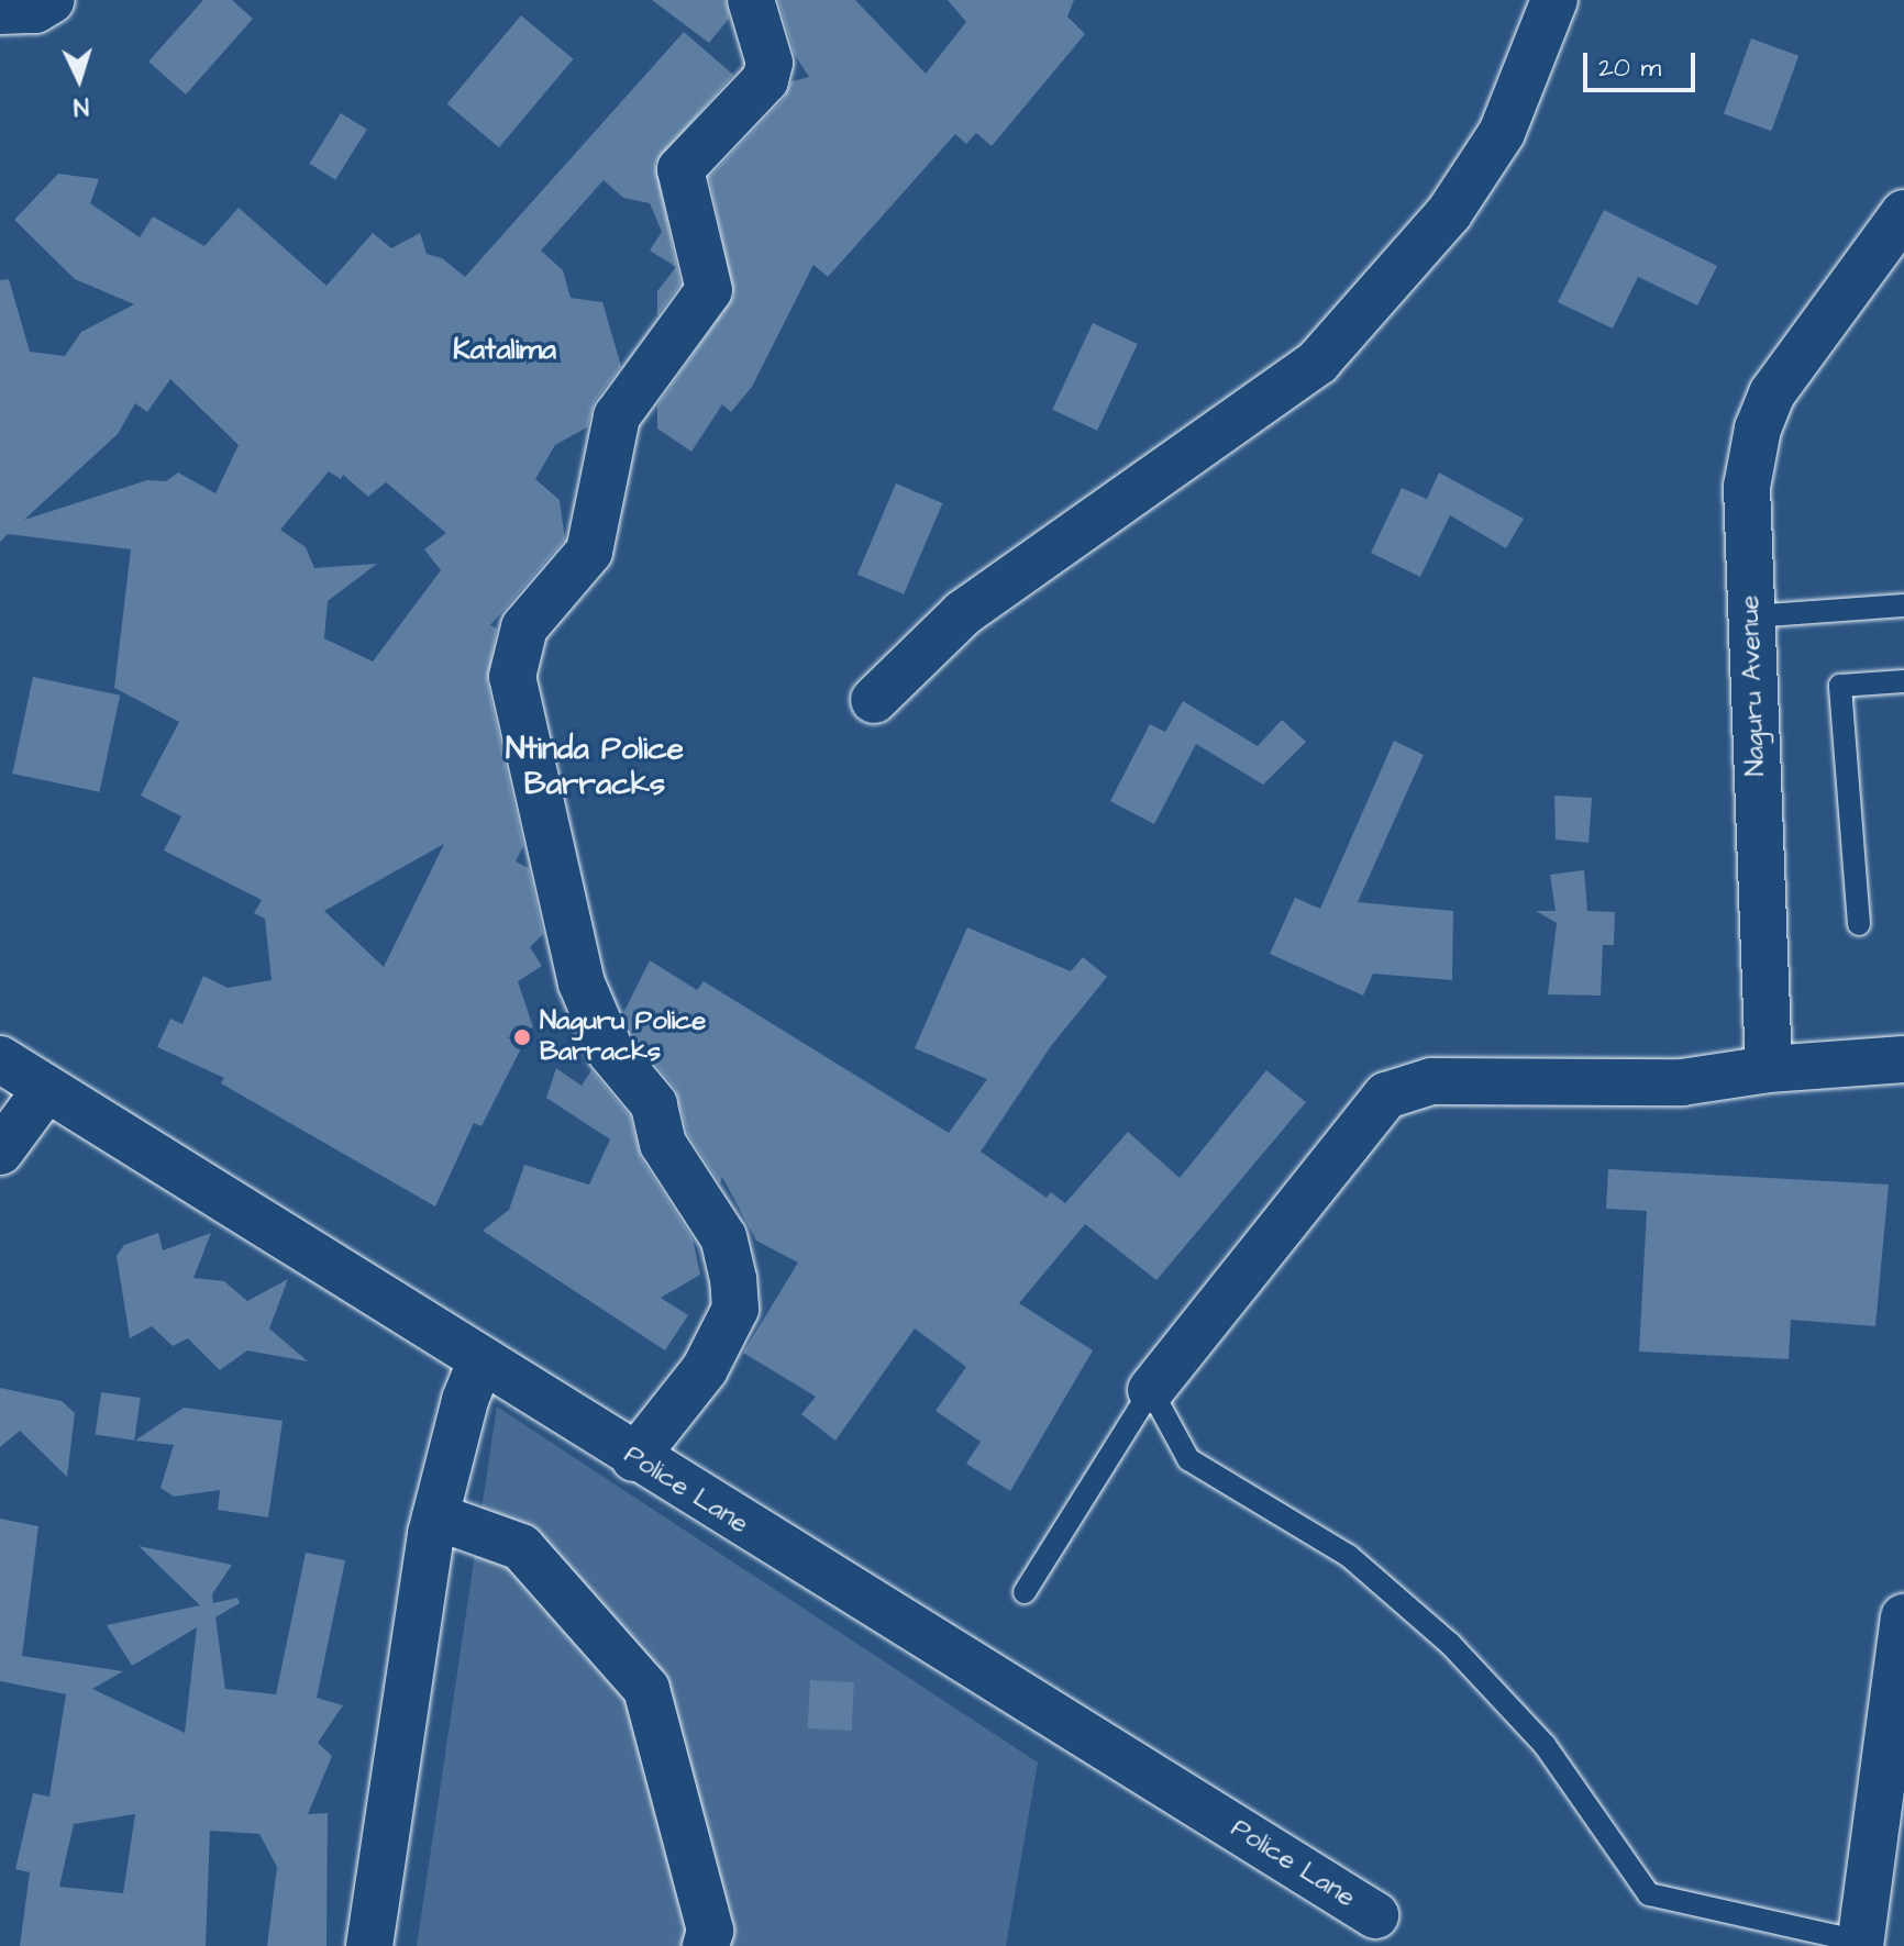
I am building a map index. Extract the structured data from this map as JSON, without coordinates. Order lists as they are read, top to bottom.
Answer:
{
  "streets": {
    "street": ["Naguru Avenue", "Police Lane"]
  },
  "districts": ["Katalima", "Ntinda Police Barracks"],
  "places": ["Naguru Police Barracks"],
  "scale_bar": "20 m",
  "north": "bottom"
}
